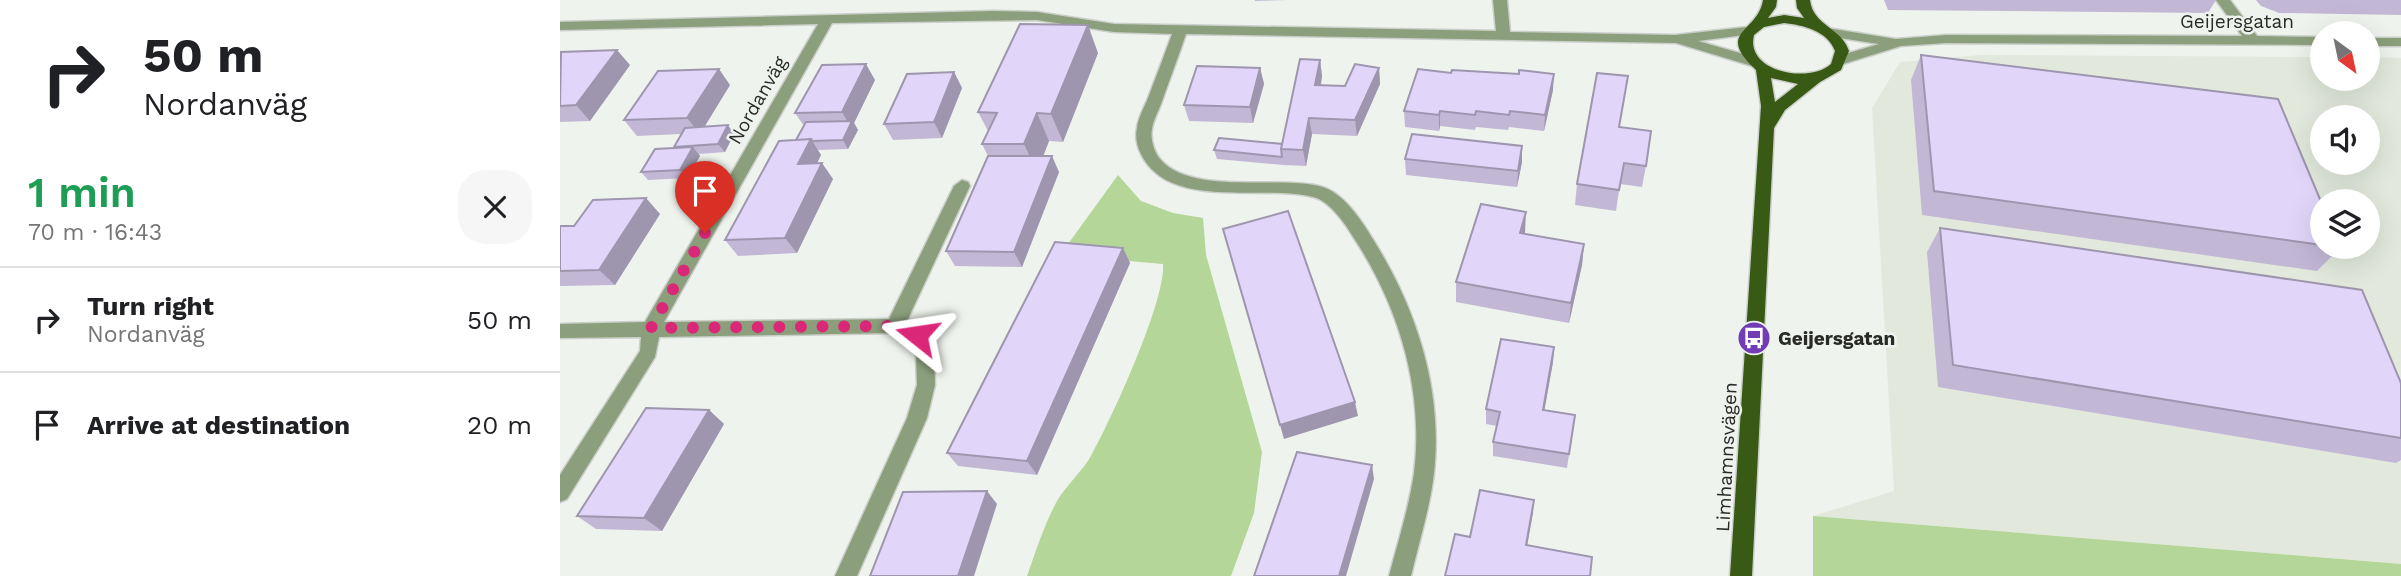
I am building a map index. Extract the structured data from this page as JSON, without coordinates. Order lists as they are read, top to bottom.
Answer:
{
  "streets": {
    "main road": ["Limhamnsvägen"],
    "street": ["Geijersgatan", "Nordanväg"]
  },
  "crossings": [
    ["Geijersgatan", "Limhamnsvägen"]
  ],
  "places": {
    "bus stop": ["Geijersgatan"]
  },
  "north": "bottom right",
  "page": {
    "turn": ["50 m", "Nordanväg"],
    "heading": ["1 min", "70 m · 16:43"],
    "list": [
      {
        "name": "Turn right",
        "note": "Nordanväg",
        "value": "50 m"
      },
      {
        "name": "Arrive at destination",
        "value": "20 m"
      }
    ]
  }
}
